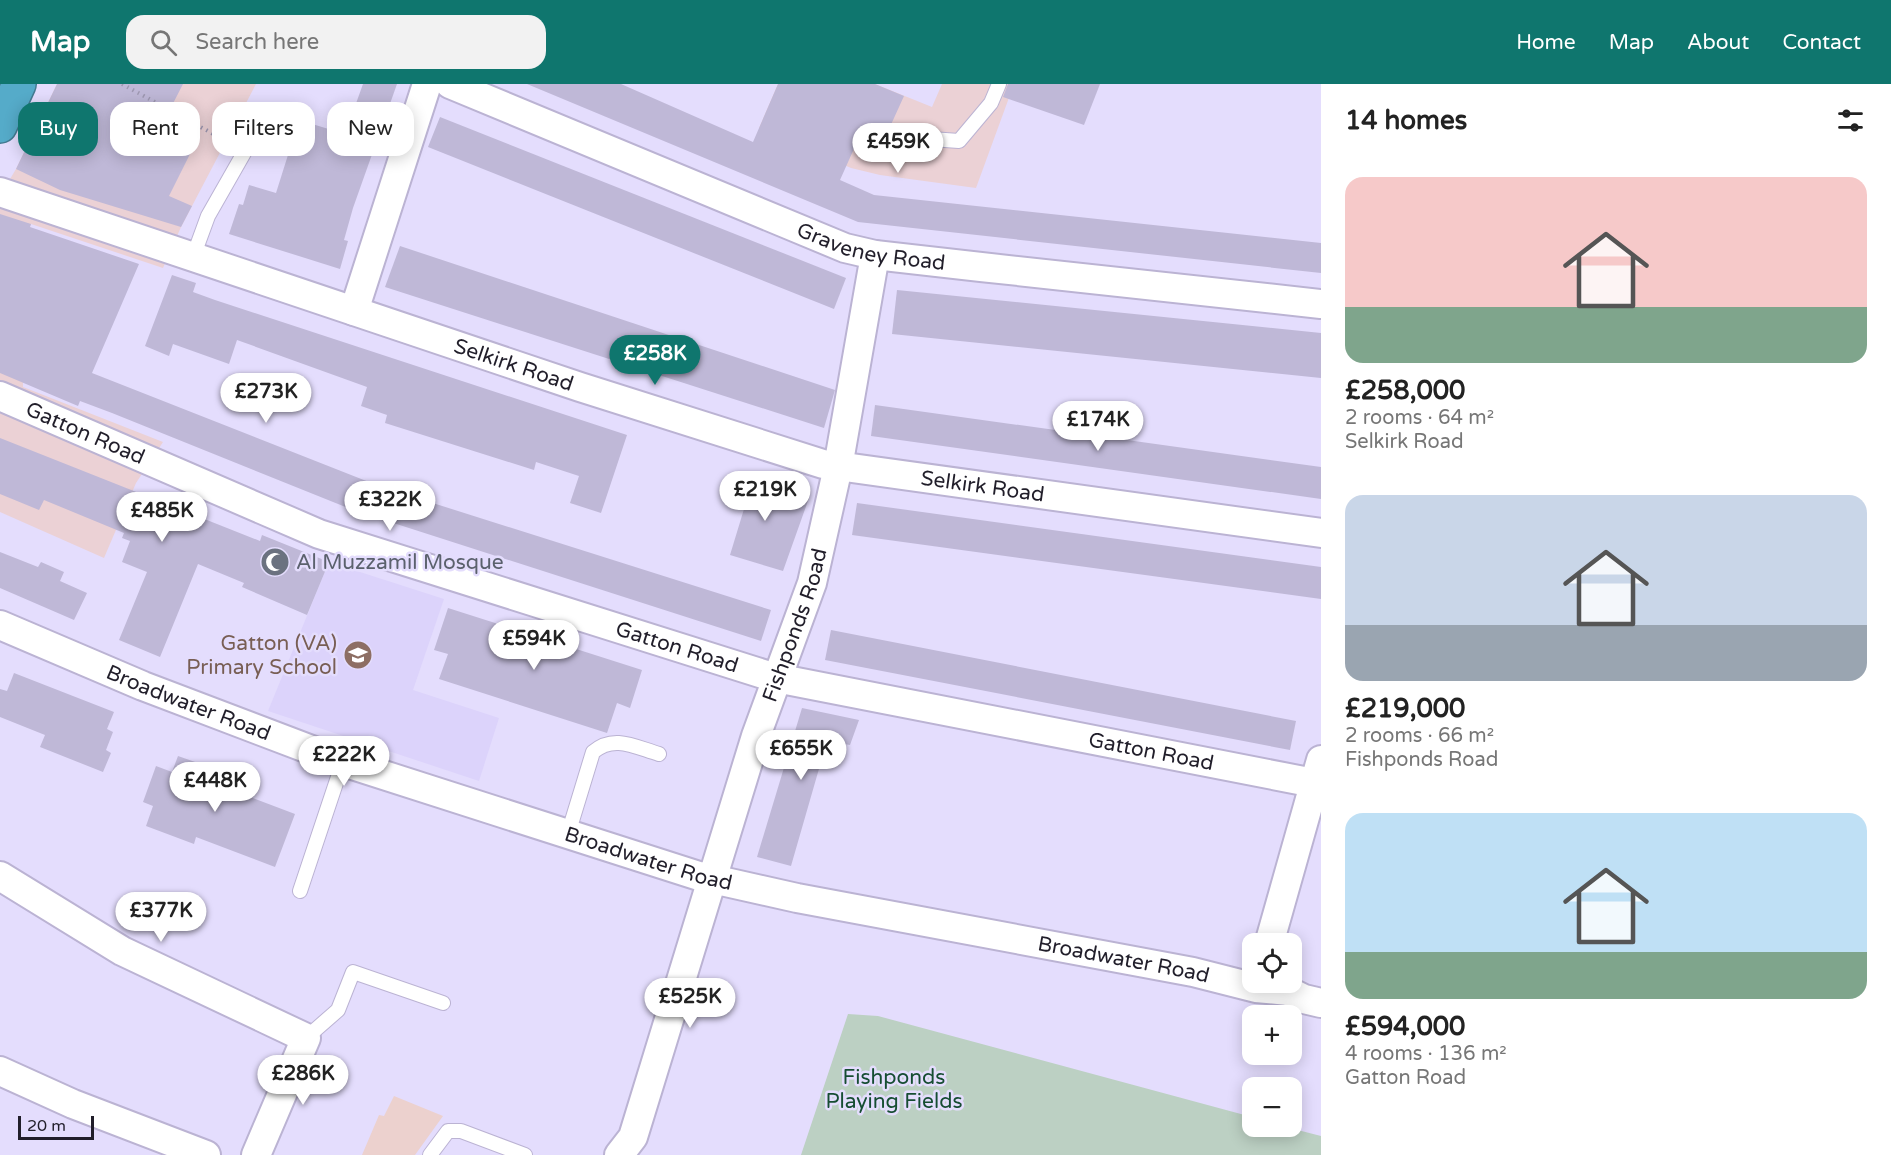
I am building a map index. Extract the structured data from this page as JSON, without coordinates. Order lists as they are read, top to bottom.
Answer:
{
  "streets": {
    "street": [
      "Graveney Road",
      "Selkirk Road",
      "Gatton Road",
      "Fishponds Road",
      "Broadwater Road"
    ]
  },
  "crossings": [
    ["Graveney Road", "Fishponds Road"],
    ["Selkirk Road", "Fishponds Road"],
    ["Gatton Road", "Fishponds Road"],
    ["Fishponds Road", "Broadwater Road"]
  ],
  "parks": ["Fishponds Playing Fields"],
  "places": {
    "mosque": ["Al Muzzamil Mosque"],
    "school or university": ["Gatton (VA) Primary School"]
  },
  "scale_bar": "20 m",
  "page": {
    "header": "Map",
    "search": "Search here",
    "nav": [
      "Home",
      "Map",
      "About",
      "Contact"
    ],
    "heading": "14 homes",
    "chip": [
      "Buy",
      "Rent",
      "Filters",
      "New"
    ],
    "price": [
      "£459K",
      "£258K",
      "£273K",
      "£174K",
      "£219K",
      "£322K",
      "£485K",
      "£594K",
      "£655K",
      "£222K",
      "£448K",
      "£377K",
      "£525K",
      "£286K"
    ],
    "list": [
      {
        "name": "£258,000",
        "note": "2 rooms · 64 m² · Selkirk Road"
      },
      {
        "name": "£219,000",
        "note": "2 rooms · 66 m² · Fishponds Road"
      },
      {
        "name": "£594,000",
        "note": "4 rooms · 136 m² · Gatton Road"
      }
    ],
    "map_buttons": ["+", "−"],
    "scale": "20 m"
  }
}
